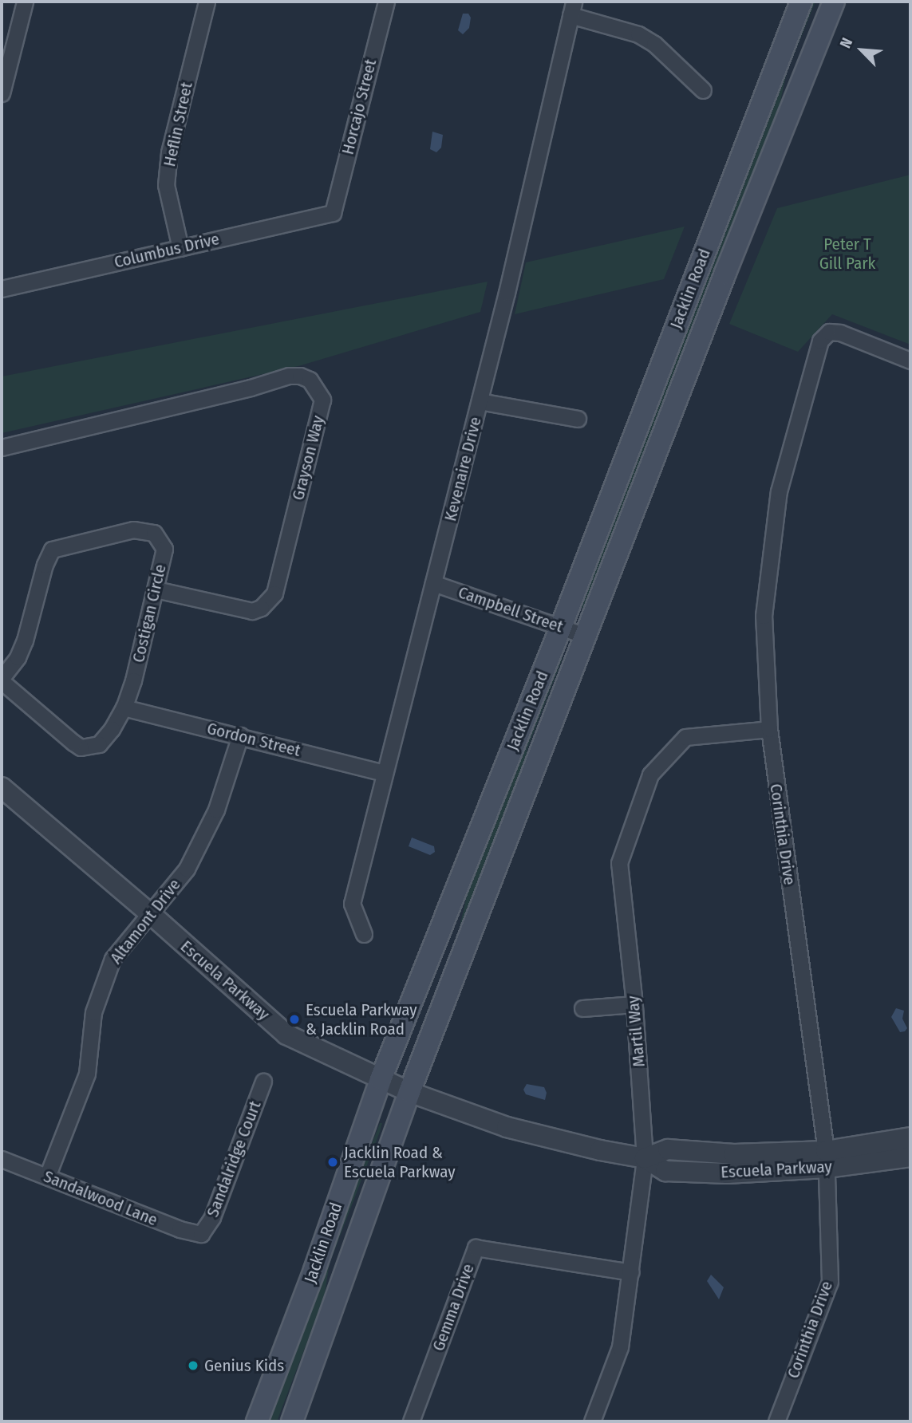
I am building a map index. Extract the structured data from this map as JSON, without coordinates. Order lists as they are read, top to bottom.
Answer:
{
  "streets": {
    "main road": ["Jacklin Road"],
    "street": [
      "Horcajo Street",
      "Heflin Street",
      "Columbus Drive",
      "Grayson Way",
      "Kevenaire Drive",
      "Campbell Street",
      "Costigan Circle",
      "Gordon Street",
      "Corinthia Drive",
      "Altamont Drive",
      "Escuela Parkway",
      "Martil Way",
      "Sandalridge Court",
      "Sandalwood Lane",
      "Gemma Drive"
    ]
  },
  "crossings": [
    ["Horcajo Street", "Columbus Drive"],
    ["Heflin Street", "Columbus Drive"],
    ["Jacklin Road", "Campbell Street"],
    ["Jacklin Road", "Escuela Parkway"],
    ["Grayson Way", "Costigan Circle"],
    ["Kevenaire Drive", "Campbell Street"],
    ["Kevenaire Drive", "Gordon Street"],
    ["Costigan Circle", "Gordon Street"],
    ["Gordon Street", "Altamont Drive"],
    ["Corinthia Drive", "Escuela Parkway"],
    ["Corinthia Drive", "Martil Way"],
    ["Altamont Drive", "Escuela Parkway"],
    ["Altamont Drive", "Sandalwood Lane"],
    ["Escuela Parkway", "Martil Way"],
    ["Martil Way", "Gemma Drive"],
    ["Sandalridge Court", "Sandalwood Lane"]
  ],
  "parks": ["Peter T Gill Park"],
  "places": ["Escuela Parkway & Jacklin Road", "Jacklin Road & Escuela Parkway", "Genius Kids"],
  "north": "top left"
}
